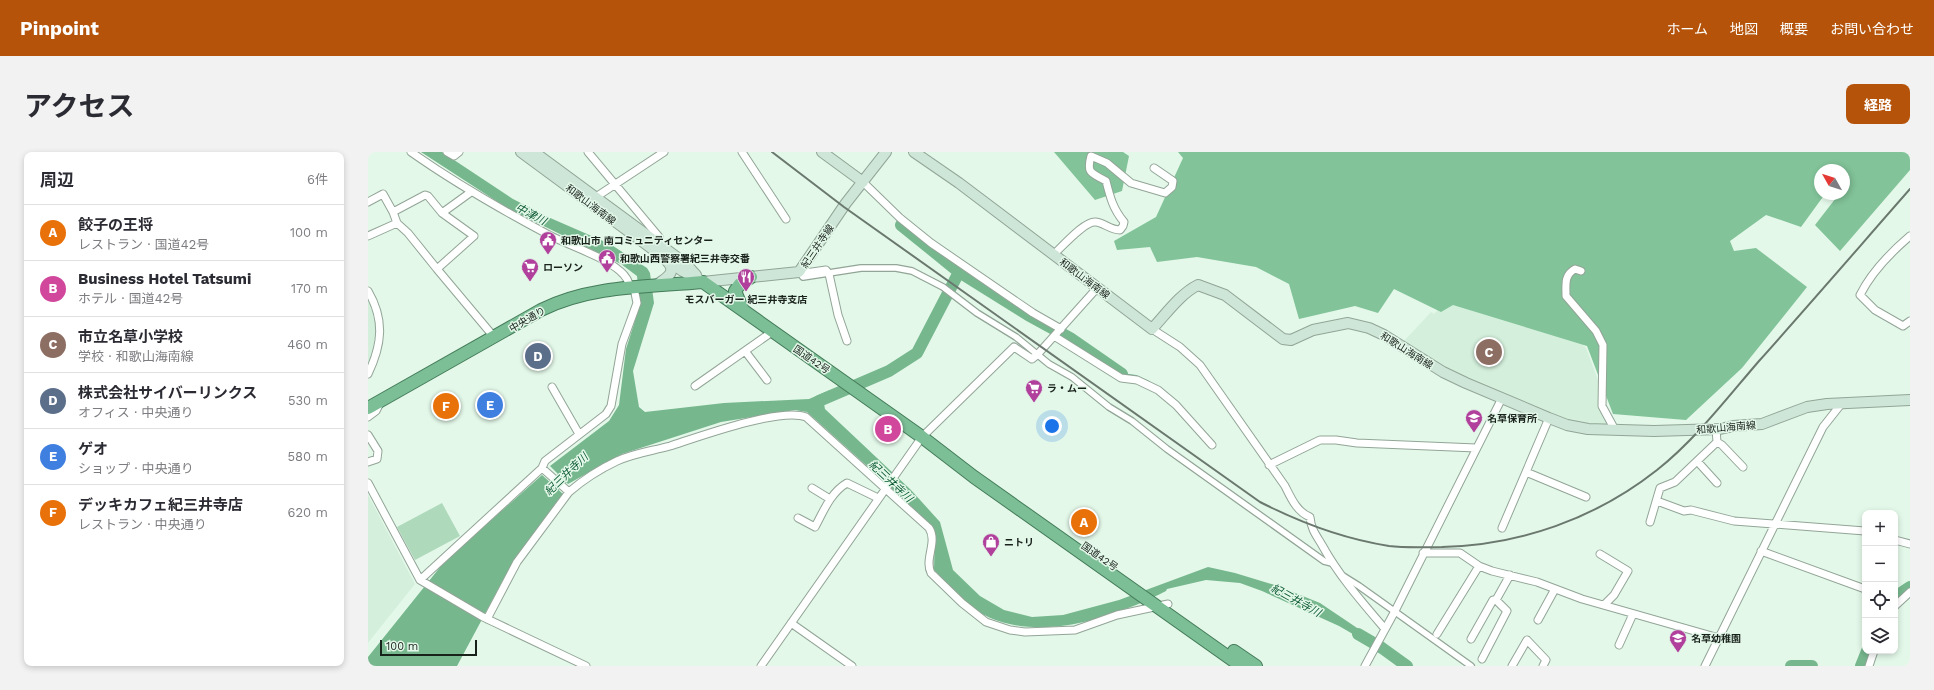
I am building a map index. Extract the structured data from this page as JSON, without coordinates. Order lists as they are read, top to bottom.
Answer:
{
  "streets": {
    "highway": ["中央通り", "国道42号"],
    "main road": ["和歌山海南線", "紀三井寺線"]
  },
  "crossings": [
    ["和歌山海南線", "紀三井寺線"],
    ["和歌山海南線", "中央通り"],
    ["和歌山海南線", "国道42号"],
    ["紀三井寺線", "中央通り"],
    ["紀三井寺線", "国道42号"],
    ["中央通り", "国道42号"]
  ],
  "water": ["中津川", "紀三井寺川"],
  "places": {
    "public building": ["和歌山市 南コミュニティセンター", "和歌山西警察署紀三井寺交番"],
    "supermarket": ["ローソン", "ラ・ムー"],
    "restaurant": ["モスバーガー 紀三井寺支店"],
    "school or university": ["名草保育所", "名草幼稚園"],
    "shop": ["ニトリ"]
  },
  "scale_bar": "100 m",
  "north": "top left",
  "page": {
    "header": "Pinpoint",
    "nav": [
      "ホーム",
      "地図",
      "概要",
      "お問い合わせ"
    ],
    "title": "アクセス",
    "buttons": "経路",
    "heading": ["周辺", "6件"],
    "list": [
      {
        "mark": "A",
        "name": "餃子の王将",
        "note": "レストラン · 国道42号",
        "value": "100 m"
      },
      {
        "mark": "B",
        "name": "Business Hotel Tatsumi",
        "note": "ホテル · 国道42号",
        "value": "170 m"
      },
      {
        "mark": "C",
        "name": "市立名草小学校",
        "note": "学校 · 和歌山海南線",
        "value": "460 m"
      },
      {
        "mark": "D",
        "name": "株式会社サイバーリンクス",
        "note": "オフィス · 中央通り",
        "value": "530 m"
      },
      {
        "mark": "E",
        "name": "ゲオ",
        "note": "ショップ · 中央通り",
        "value": "580 m"
      },
      {
        "mark": "F",
        "name": "デッキカフェ紀三井寺店",
        "note": "レストラン · 中央通り",
        "value": "620 m"
      }
    ],
    "pins": [
      "C",
      "D",
      "E",
      "F",
      "B",
      "A"
    ],
    "map_buttons": ["+", "−"],
    "scale": "100 m"
  }
}
